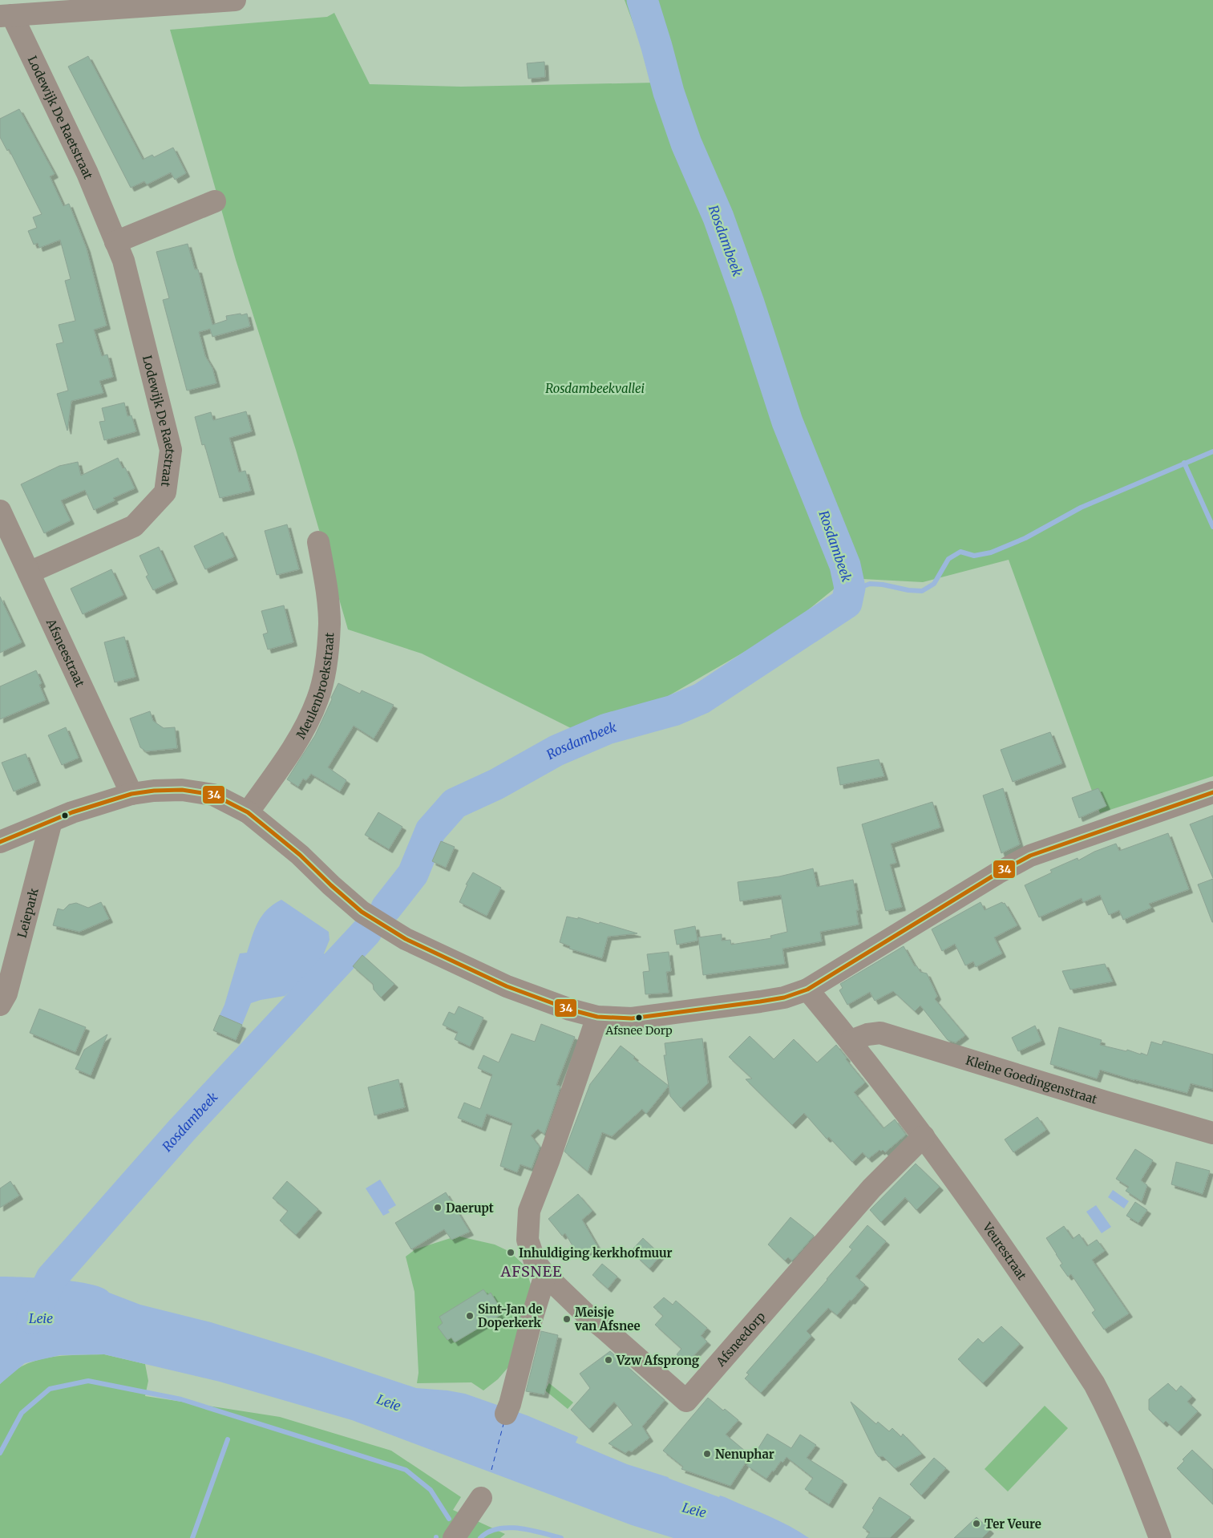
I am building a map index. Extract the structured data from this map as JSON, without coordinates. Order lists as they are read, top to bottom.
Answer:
{
  "streets": {
    "street": [
      "Lodewijk De Raetstraat",
      "Afsneestraat",
      "Meulenbroekstraat",
      "Leiepark",
      "Kleine Goedingenstraat",
      "Veurestraat",
      "Afsneedorp"
    ]
  },
  "crossings": [
    ["Lodewijk De Raetstraat", "Afsneestraat"],
    ["Kleine Goedingenstraat", "Veurestraat"],
    ["Veurestraat", "Afsneedorp"]
  ],
  "districts": ["AFSNEE"],
  "water": ["Rosdambeek", "Leie"],
  "parks": ["Rosdambeekvallei"],
  "places": [
    "Afsnee Dorp",
    "Daerupt",
    "Inhuldiging kerkhofmuur",
    "Sint-Jan de Doperkerk",
    "Meisje van Afsnee",
    "Vzw Afsprong",
    "Nenuphar",
    "Ter Veure"
  ],
  "lines": ["transit line 34"]
}
